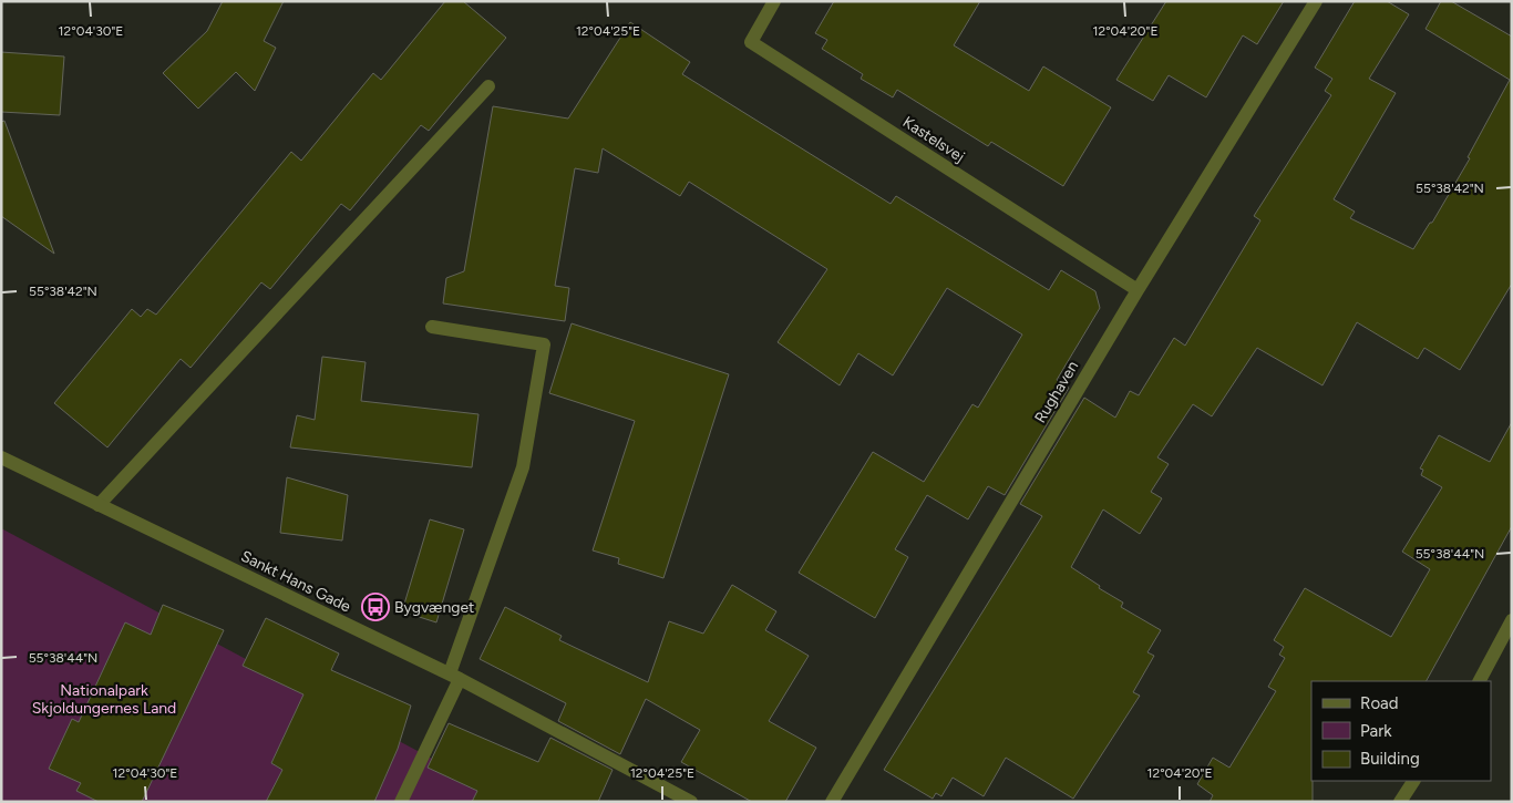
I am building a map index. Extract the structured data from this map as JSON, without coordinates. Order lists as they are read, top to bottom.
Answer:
{
  "streets": {
    "street": ["Kastelsvej", "Rughaven", "Sankt Hans Gade"]
  },
  "crossings": [
    ["Kastelsvej", "Rughaven"]
  ],
  "parks": ["Nationalpark Skjoldungernes Land"],
  "places": {
    "bus stop": ["Bygvænget"]
  },
  "legend": ["Road", "Park", "Building"],
  "coordinates": [
    "12°04'30\"E",
    "12°04'25\"E",
    "12°04'20\"E",
    "55°38'42\"N",
    "55°38'44\"N"
  ]
}
